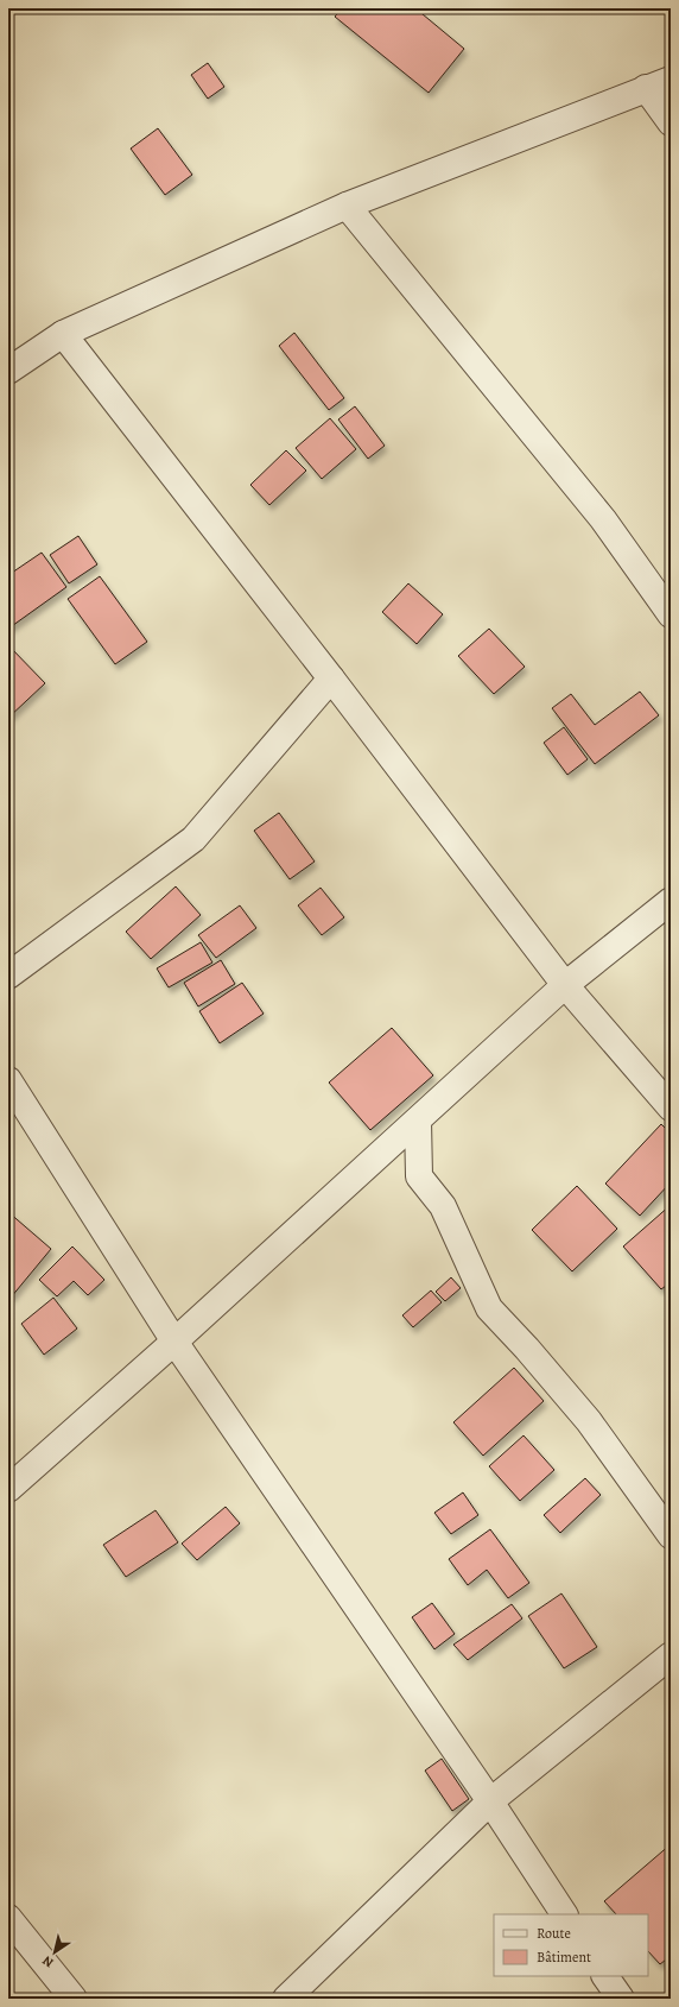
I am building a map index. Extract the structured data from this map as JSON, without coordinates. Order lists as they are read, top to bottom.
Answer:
{
  "legend": ["Route", "Bâtiment"],
  "north": "bottom left"
}
